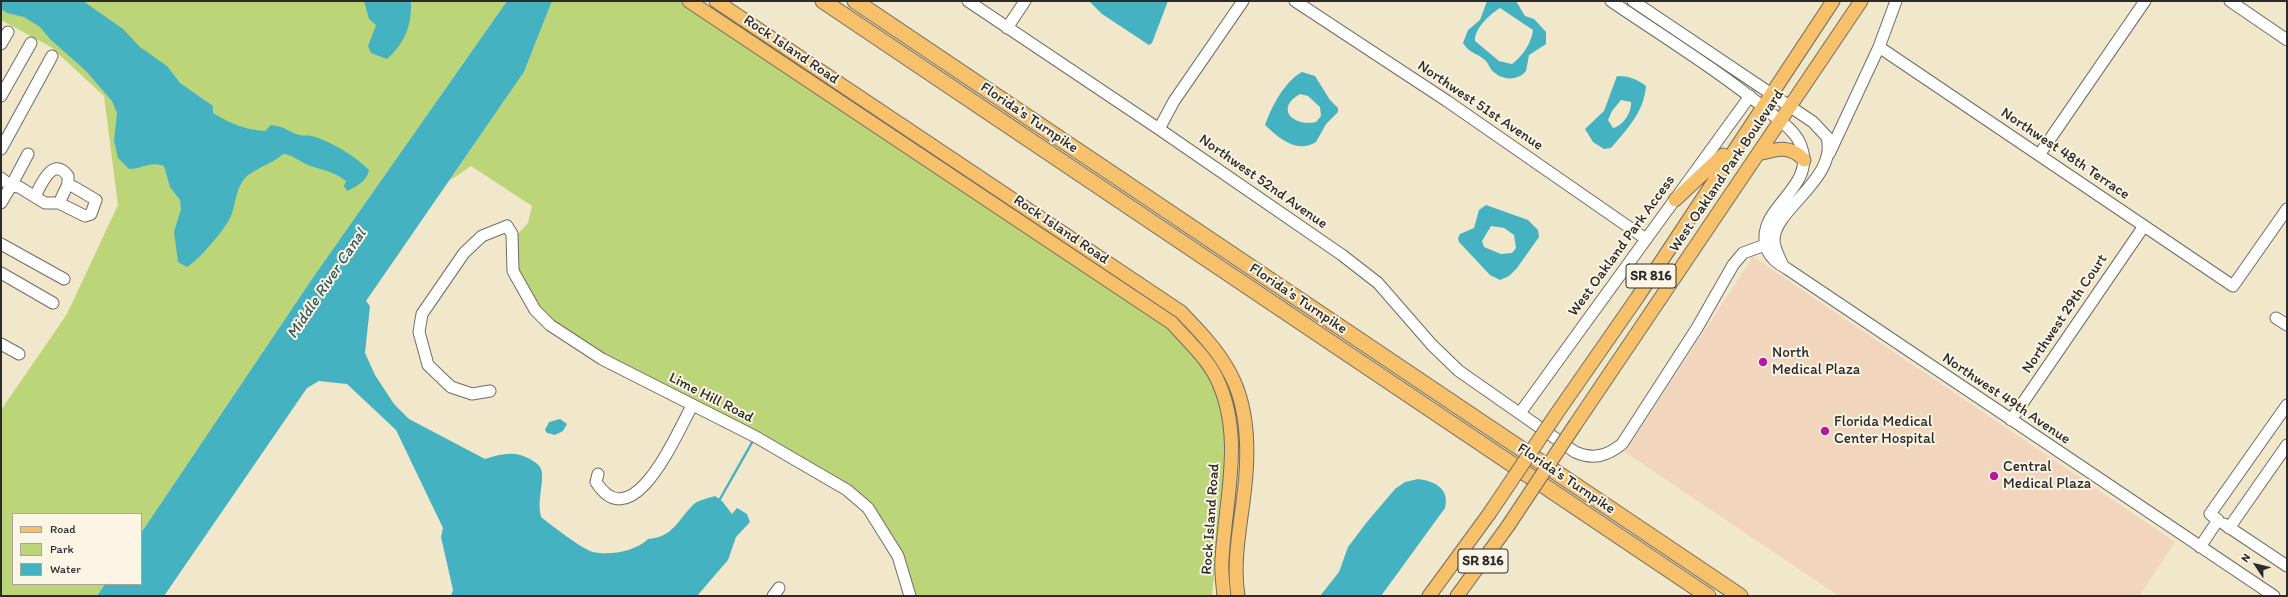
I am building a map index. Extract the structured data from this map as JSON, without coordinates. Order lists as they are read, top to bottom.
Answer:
{
  "streets": {
    "highway": ["Florida's Turnpike"],
    "main road": ["Rock Island Road", "West Oakland Park Boulevard", "SR 816"],
    "street": [
      "Northwest 51st Avenue",
      "Northwest 48th Terrace",
      "Northwest 52nd Avenue",
      "West Oakland Park Access",
      "Northwest 29th Court",
      "Lime Hill Road",
      "Northwest 49th Avenue"
    ]
  },
  "crossings": [
    ["Northwest 51st Avenue", "West Oakland Park Access"],
    ["Northwest 48th Terrace", "Northwest 29th Court"],
    ["Northwest 52nd Avenue", "West Oakland Park Access"],
    ["Northwest 52nd Avenue", "Northwest 49th Avenue"],
    ["Northwest 29th Court", "Northwest 49th Avenue"]
  ],
  "water": ["Middle River Canal"],
  "places": ["North Medical Plaza", "Florida Medical Center Hospital", "Central Medical Plaza"],
  "legend": ["Road", "Park", "Water"],
  "north": "top left"
}
